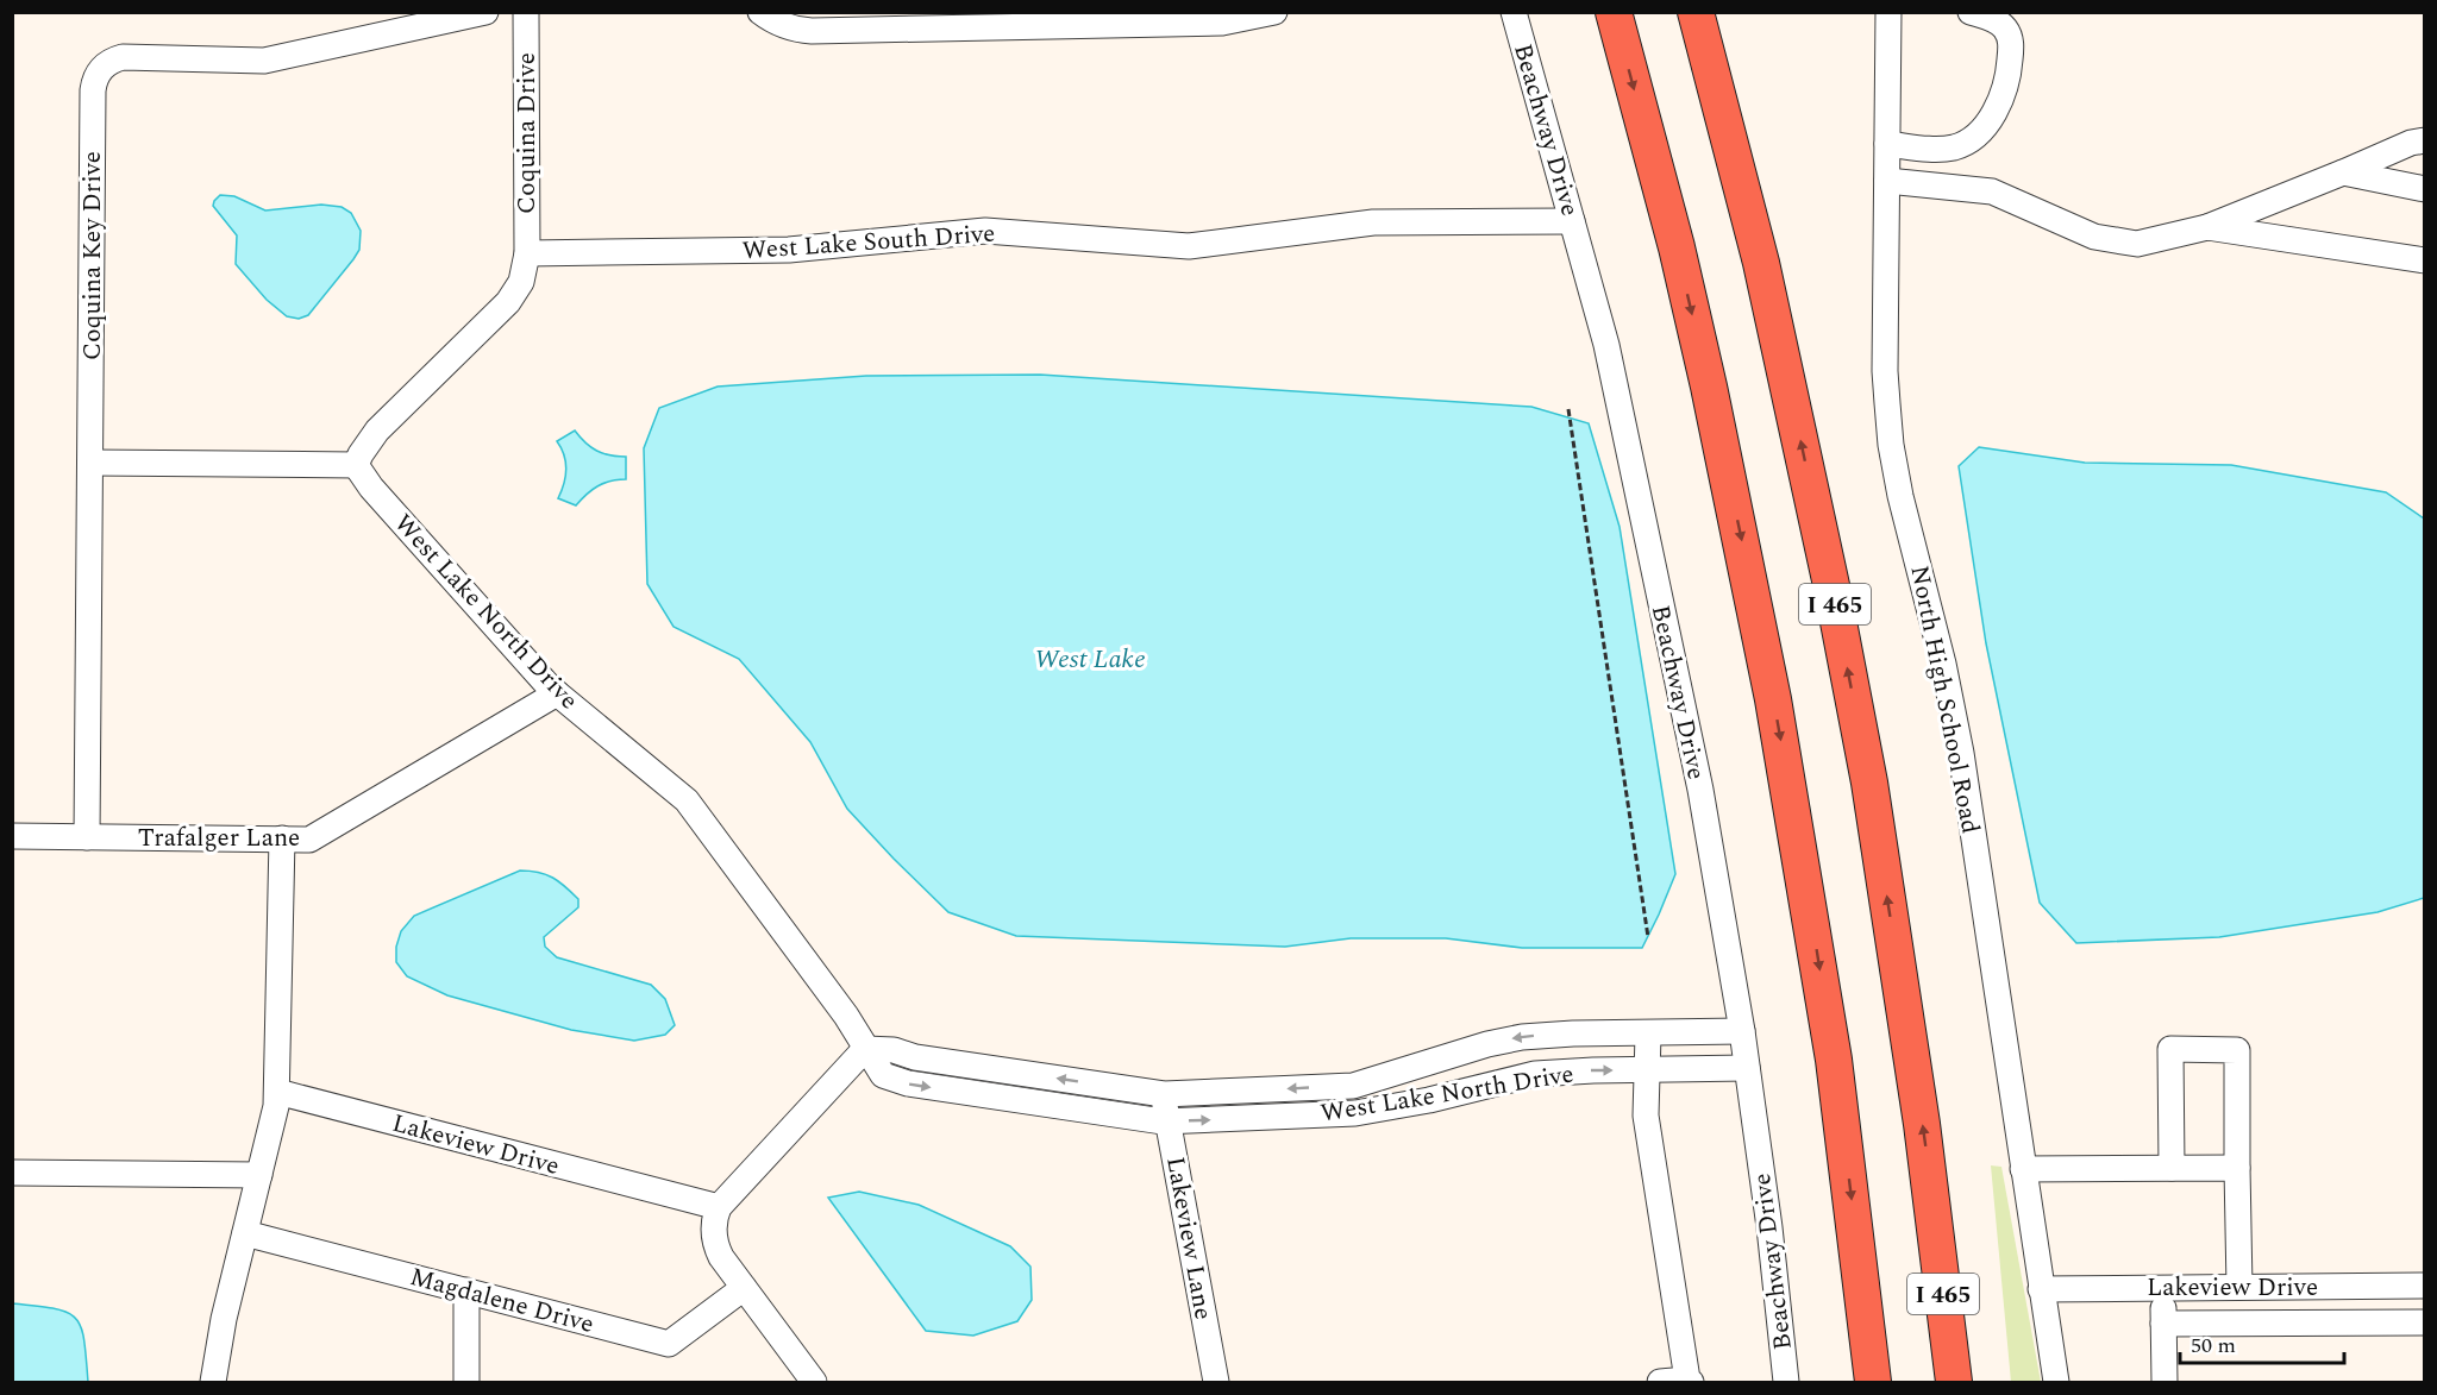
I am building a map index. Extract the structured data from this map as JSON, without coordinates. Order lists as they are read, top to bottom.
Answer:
{
  "streets": {
    "highway": ["I 465"],
    "street": [
      "Beachway Drive",
      "Coquina Drive",
      "West Lake South Drive",
      "Coquina Key Drive",
      "West Lake North Drive",
      "North High School Road",
      "Trafalger Lane",
      "Lakeview Drive",
      "Lakeview Lane",
      "Magdalene Drive"
    ]
  },
  "crossings": [
    ["Beachway Drive", "West Lake South Drive"],
    ["Beachway Drive", "West Lake North Drive"],
    ["Coquina Drive", "West Lake South Drive"],
    ["Coquina Key Drive", "Trafalger Lane"],
    ["West Lake North Drive", "Trafalger Lane"],
    ["West Lake North Drive", "Lakeview Lane"],
    ["North High School Road", "Lakeview Drive"]
  ],
  "water": ["West Lake"],
  "scale_bar": "50 m"
}
